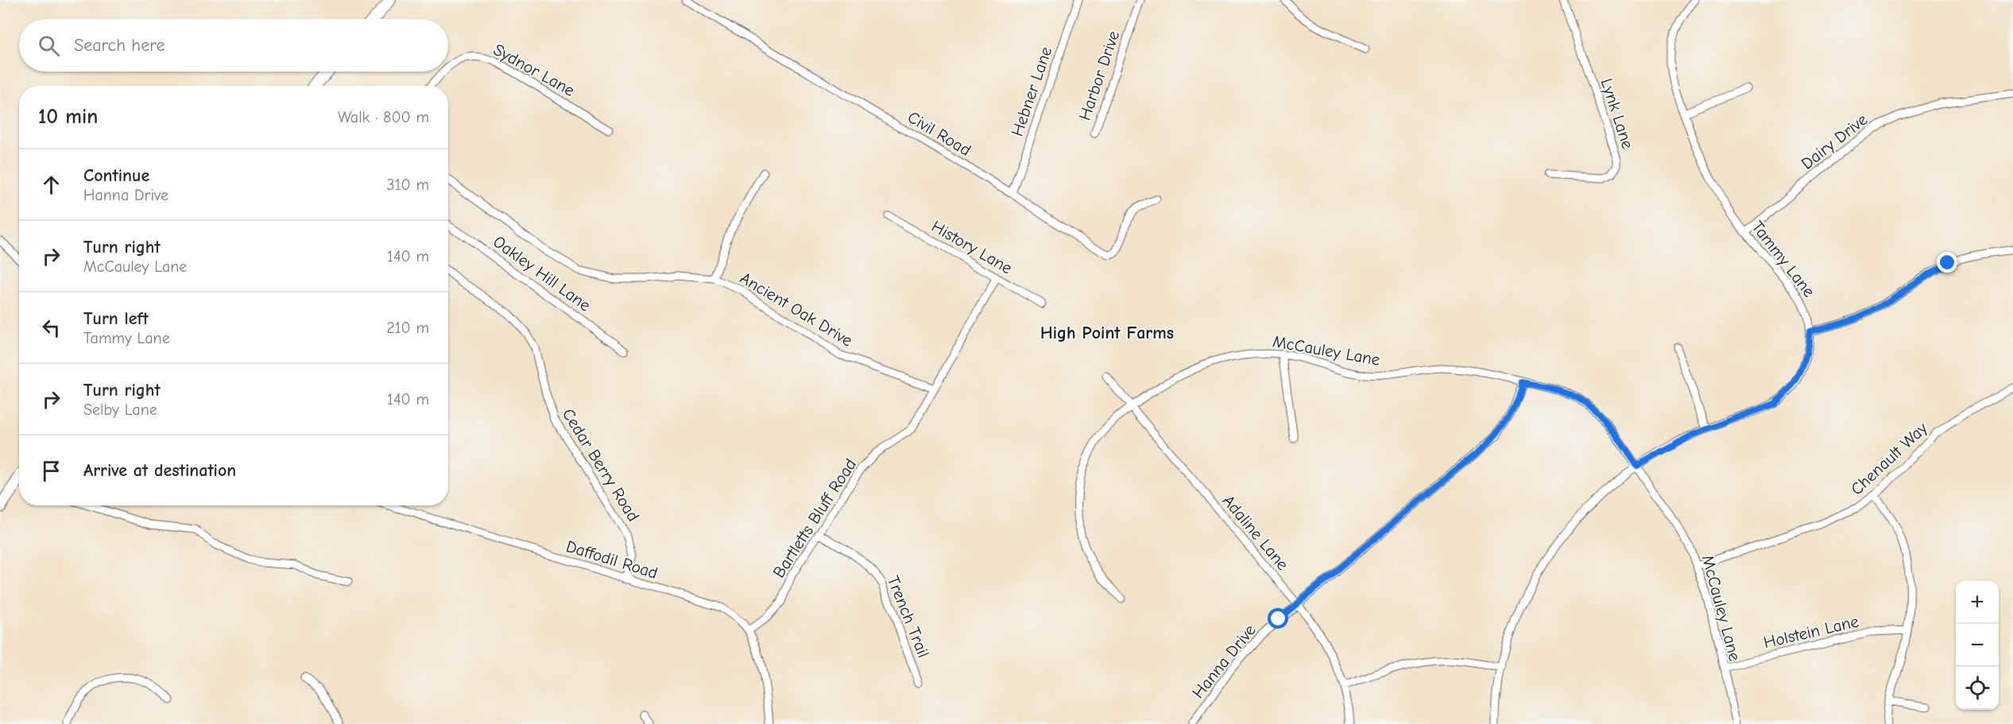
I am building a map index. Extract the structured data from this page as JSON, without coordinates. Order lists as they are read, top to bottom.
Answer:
{
  "streets": {
    "street": [
      "Sydnor Lane",
      "Harbor Drive",
      "Hebner Lane",
      "Lynk Lane",
      "Civil Road",
      "Dairy Drive",
      "History Lane",
      "Tammy Lane",
      "Oakley Hill Lane",
      "Ancient Oak Drive",
      "McCauley Lane",
      "Chenault Way",
      "Cedar Berry Road",
      "Bartletts Bluff Road",
      "Adaline Lane",
      "Daffodil Road",
      "Trench Trail",
      "Holstein Lane",
      "Hanna Drive"
    ]
  },
  "crossings": [
    ["Hebner Lane", "Civil Road"],
    ["Dairy Drive", "Tammy Lane"],
    ["History Lane", "Bartletts Bluff Road"],
    ["Tammy Lane", "McCauley Lane"],
    ["Ancient Oak Drive", "Bartletts Bluff Road"],
    ["McCauley Lane", "Chenault Way"],
    ["McCauley Lane", "Adaline Lane"],
    ["McCauley Lane", "Holstein Lane"],
    ["McCauley Lane", "Hanna Drive"],
    ["Cedar Berry Road", "Daffodil Road"],
    ["Bartletts Bluff Road", "Daffodil Road"],
    ["Bartletts Bluff Road", "Trench Trail"],
    ["Adaline Lane", "Hanna Drive"]
  ],
  "districts": ["High Point Farms"],
  "page": {
    "search": "Search here",
    "heading": ["10 min", "Walk · 800 m"],
    "list": [
      ["Continue", "Hanna Drive", "310 m"],
      ["Turn right", "McCauley Lane", "140 m"],
      ["Turn left", "Tammy Lane", "210 m"],
      ["Turn right", "Selby Lane", "140 m"],
      "Arrive at destination"
    ],
    "map_buttons": ["+", "−"]
  }
}
